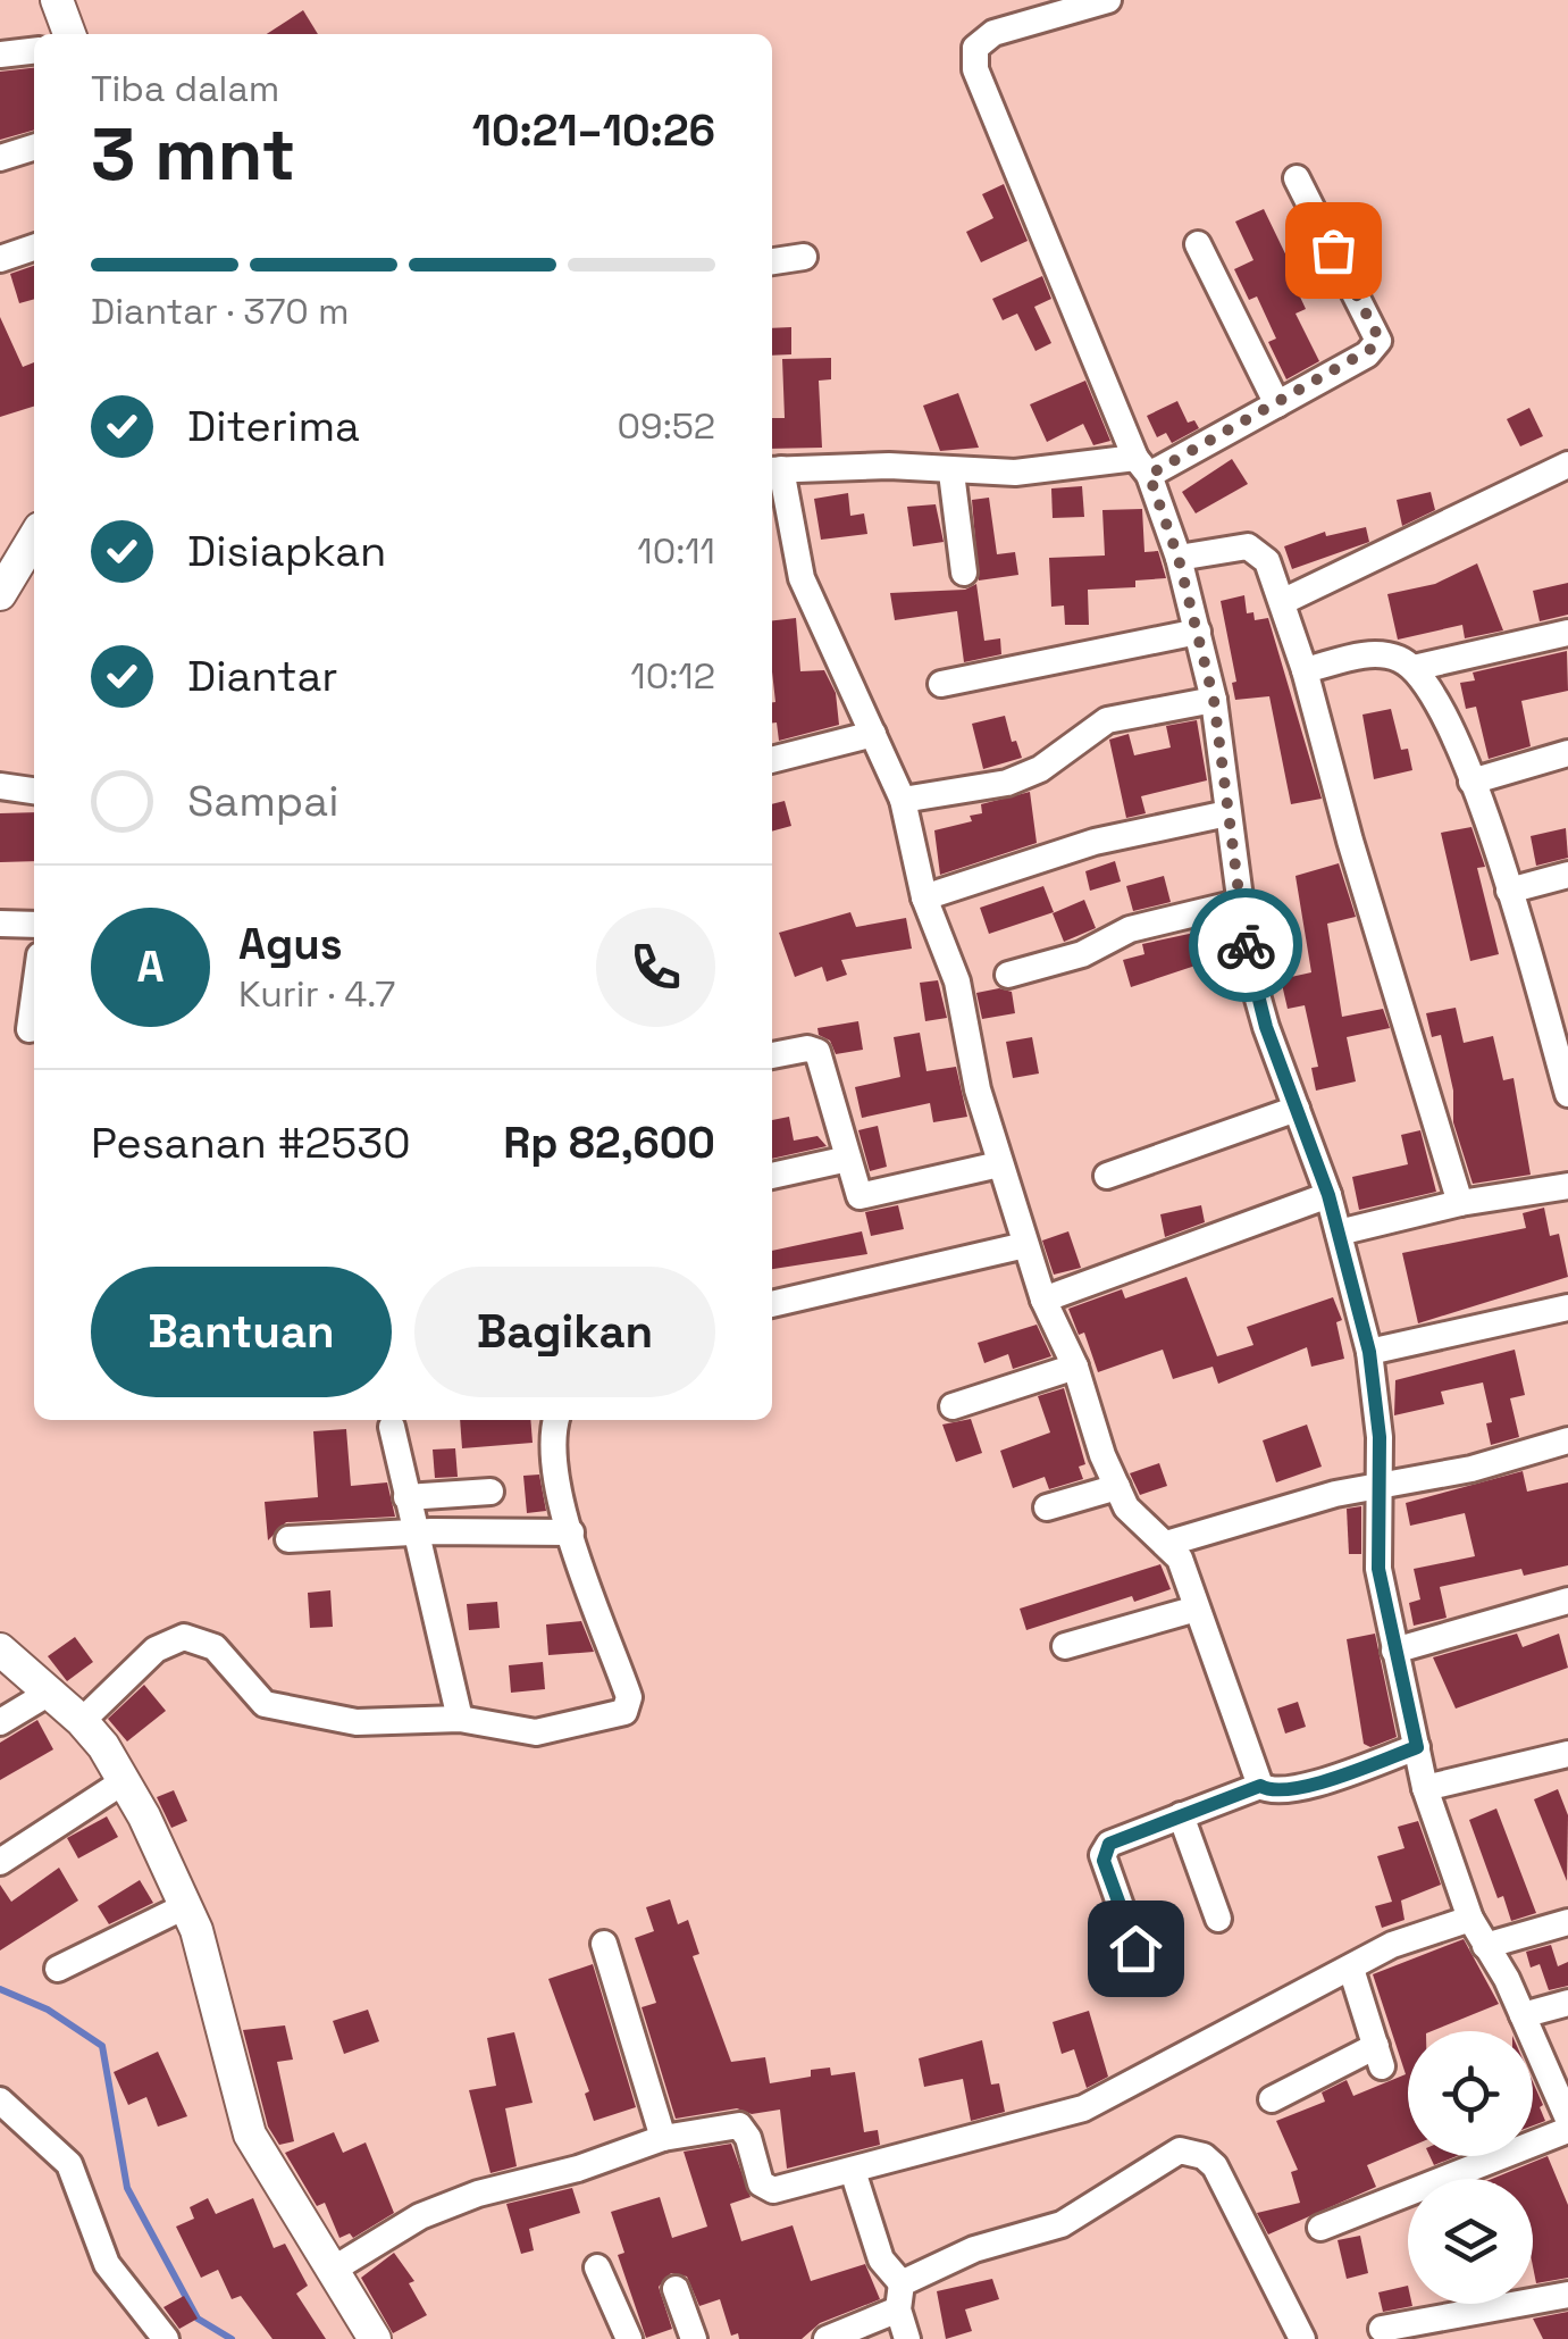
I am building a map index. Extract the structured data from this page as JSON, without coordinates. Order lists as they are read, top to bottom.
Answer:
{
  "page": {
    "heading": ["3 mnt", "Tiba dalam", "10:21–10:26"],
    "panel": [
      "Agus",
      "Kurir · 4.7",
      "Pesanan #2530",
      "Rp 82,600"
    ],
    "bar": "Diantar · 370 m",
    "list": [
      ["Diterima", "09:52"],
      ["Disiapkan", "10:11"],
      ["Diantar", "10:12"],
      "Sampai"
    ],
    "round": "A",
    "buttons": ["Bantuan", "Bagikan"]
  }
}
